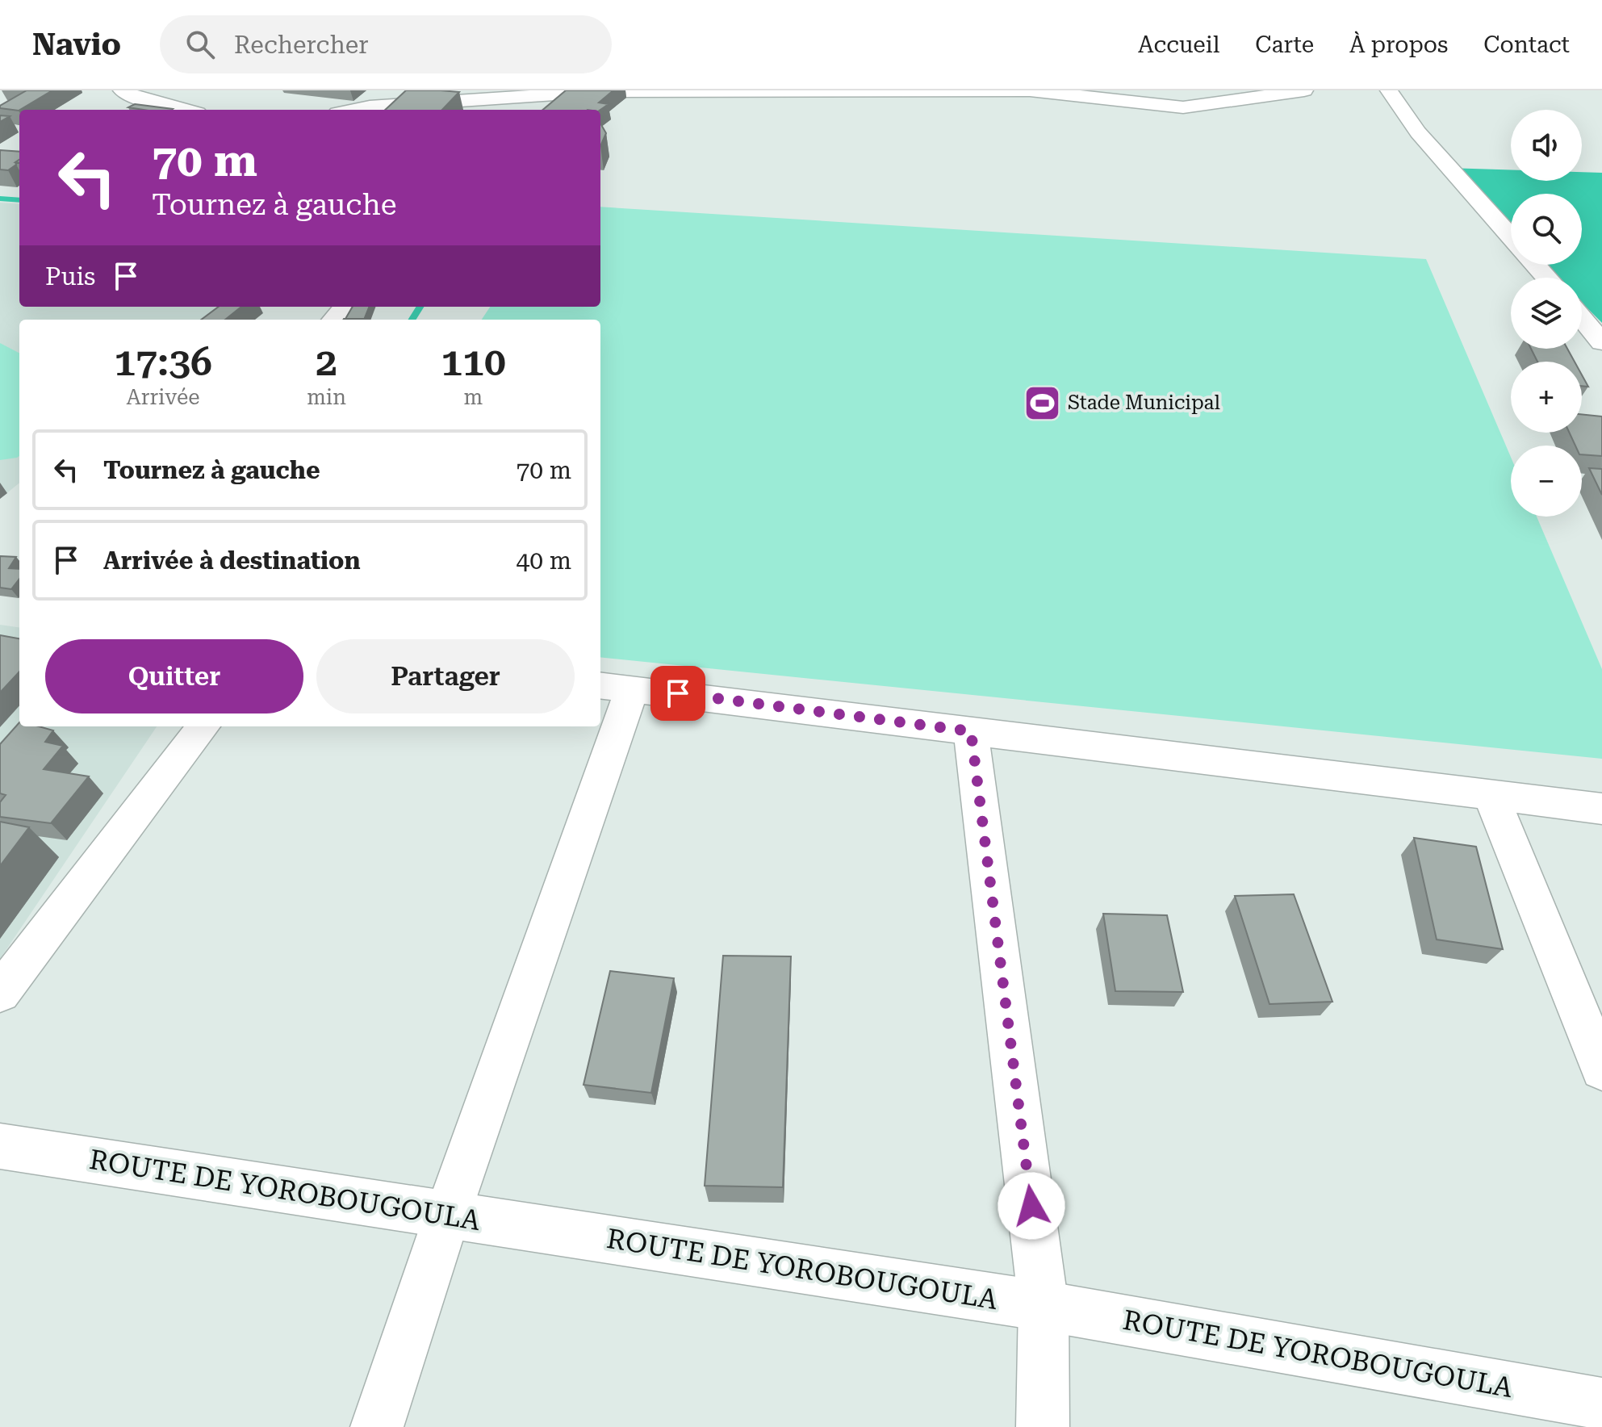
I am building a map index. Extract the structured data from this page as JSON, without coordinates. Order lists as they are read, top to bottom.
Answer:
{
  "streets": {
    "street": ["ROUTE DE YOROBOUGOULA"]
  },
  "places": {
    "sports": ["Stade Municipal"]
  },
  "page": {
    "header": "Navio",
    "search": "Rechercher",
    "nav": [
      "Accueil",
      "Carte",
      "À propos",
      "Contact"
    ],
    "map_buttons": ["+", "−"],
    "turn": ["70 m", "Tournez à gauche"],
    "then": "Puis",
    "eta": [
      "17:36",
      "Arrivée",
      "2",
      "min",
      "110",
      "m"
    ],
    "list": [
      {
        "name": "Tournez à gauche",
        "value": "70 m"
      },
      {
        "name": "Arrivée à destination",
        "value": "40 m"
      }
    ],
    "buttons": ["Quitter", "Partager"]
  }
}
